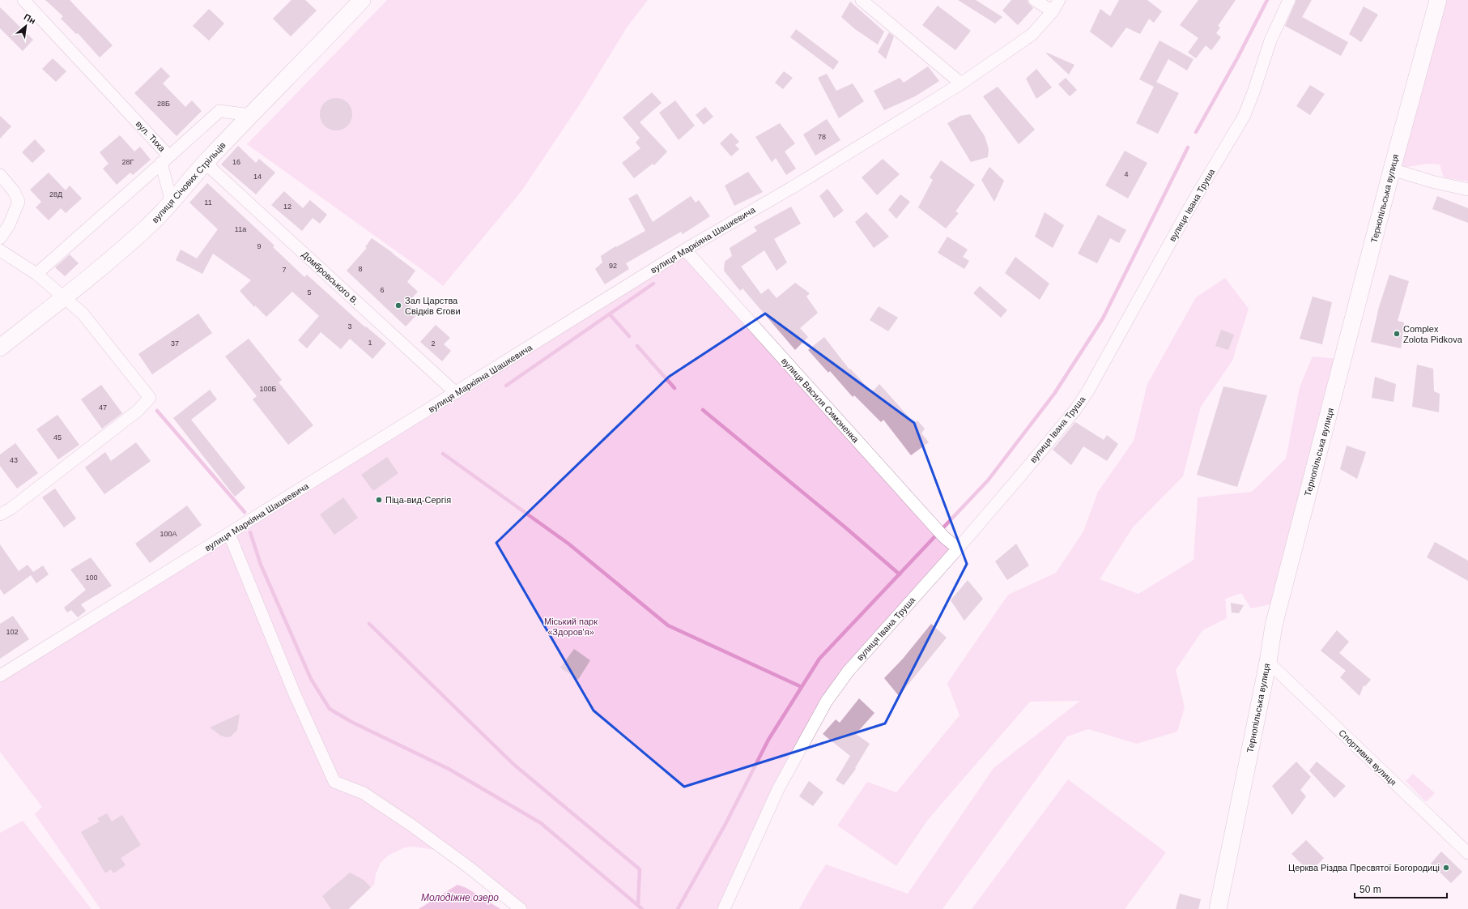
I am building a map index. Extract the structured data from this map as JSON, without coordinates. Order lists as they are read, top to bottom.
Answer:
{
  "streets": {
    "street": [
      "вул. Тиха",
      "вулиця Січових Стрільців",
      "Тернопільська вулиця",
      "вулиця Івана Труша",
      "вулиця Маркіяна Шашкевича",
      "Домбровського В.",
      "вулиця Василя Симоненка",
      "Спортивна вулиця"
    ]
  },
  "crossings": [
    ["вулиця Січових Стрільців", "Домбровського В."],
    ["Тернопільська вулиця", "Спортивна вулиця"],
    ["вулиця Івана Труша", "вулиця Василя Симоненка"],
    ["вулиця Маркіяна Шашкевича", "Домбровського В."],
    ["вулиця Маркіяна Шашкевича", "вулиця Василя Симоненка"]
  ],
  "water": ["Молодіжне озеро"],
  "parks": ["Міський парк «Здоров'я»"],
  "places": [
    "Зал Царства Свідків Єгови",
    "Complex Zolota Pidkova",
    "Піца-вид-Сергія",
    "Церква Різдва Пресвятої Богородиці"
  ],
  "house_numbers": [
    "28Б",
    "78",
    "28Г",
    "16",
    "4",
    "14",
    "28Д",
    "11",
    "12",
    "11а",
    "9",
    "92",
    "8",
    "7",
    "6",
    "5",
    "3",
    "1",
    "37",
    "2",
    "100Б",
    "47",
    "45",
    "43",
    "100А",
    "100",
    "102"
  ],
  "scale_bar": "50 m",
  "north": "top right"
}
